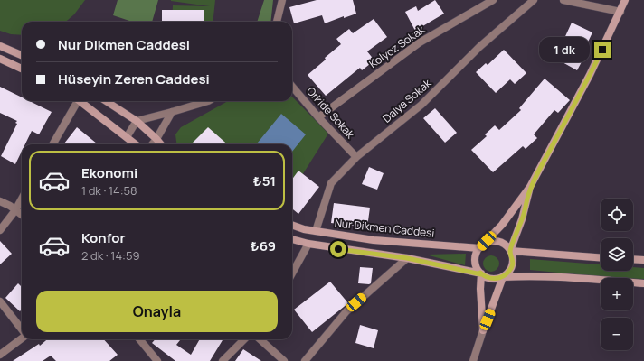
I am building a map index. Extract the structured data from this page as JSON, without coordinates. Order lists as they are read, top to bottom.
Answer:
{
  "streets": {
    "main road": ["Nur Dikmen Caddesi"],
    "street": ["Kolyoz Sokak", "Dalya Sokak", "Orkide Sokak"]
  },
  "crossings": [
    ["Kolyoz Sokak", "Orkide Sokak"],
    ["Dalya Sokak", "Orkide Sokak"],
    ["Dalya Sokak", "Nur Dikmen Caddesi"]
  ],
  "page": {
    "banner": ["Nur Dikmen Caddesi", "Hüseyin Zeren Caddesi"],
    "bubble": "1 dk",
    "list": [
      {
        "name": "Ekonomi",
        "note": "1 dk · 14:58",
        "value": "₺51"
      },
      {
        "name": "Konfor",
        "note": "2 dk · 14:59",
        "value": "₺69"
      }
    ],
    "map_buttons": ["+", "−"],
    "buttons": "Onayla"
  }
}
